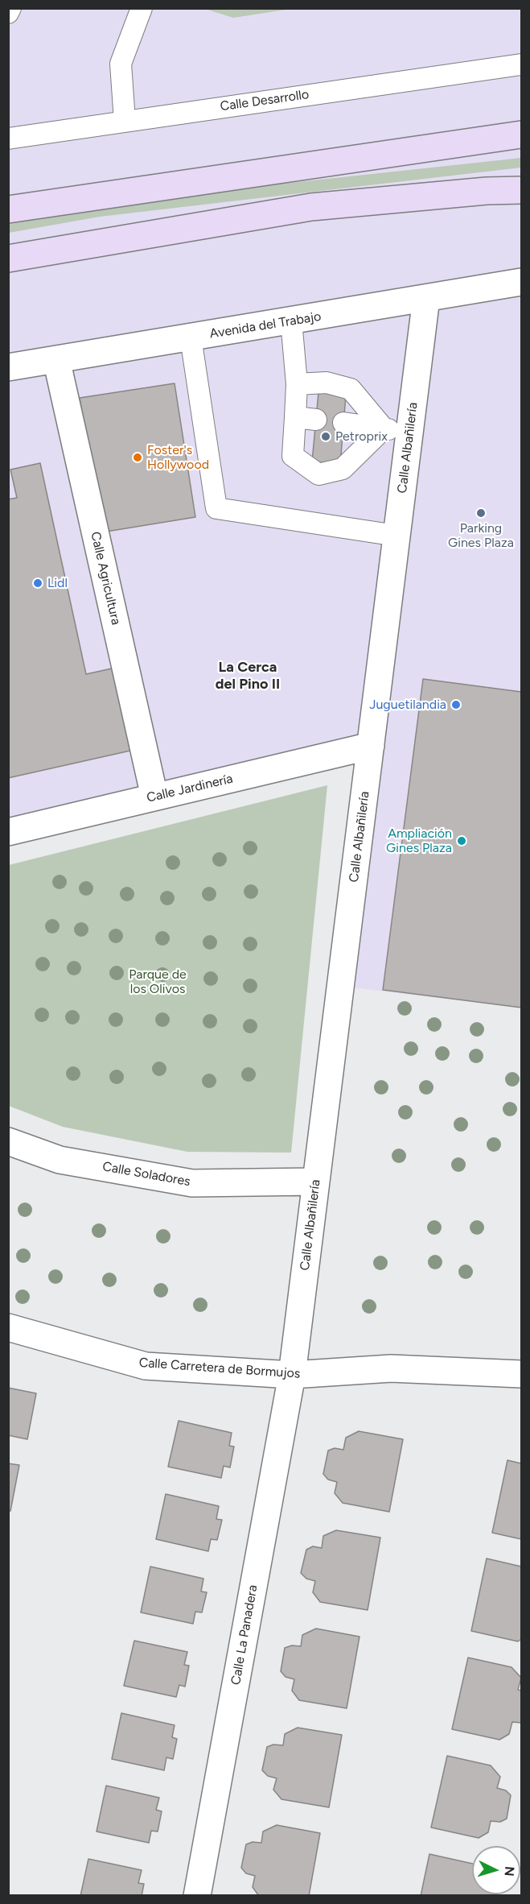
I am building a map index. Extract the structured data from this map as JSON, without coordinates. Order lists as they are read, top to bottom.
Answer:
{
  "streets": {
    "street": [
      "Avenida del Trabajo",
      "Calle Albañilería",
      "Calle Agricultura",
      "Calle Jardinería",
      "Calle Soladores",
      "Calle Carretera de Bormujos",
      "Calle La Panadera"
    ],
    "lane": ["Calle Desarrollo"]
  },
  "crossings": [
    ["Avenida del Trabajo", "Calle Albañilería"],
    ["Avenida del Trabajo", "Calle Agricultura"],
    ["Calle Albañilería", "Calle Jardinería"],
    ["Calle Albañilería", "Calle Soladores"],
    ["Calle Albañilería", "Calle Carretera de Bormujos"],
    ["Calle Albañilería", "Calle La Panadera"],
    ["Calle Agricultura", "Calle Jardinería"],
    ["Calle Carretera de Bormujos", "Calle La Panadera"]
  ],
  "districts": ["La Cerca del Pino II"],
  "parks": ["Parque de los Olivos"],
  "places": [
    "Petroprix",
    "Foster's Hollywood",
    "Parking Gines Plaza",
    "Lidl",
    "Juguetilandia",
    "Ampliación Gines Plaza"
  ],
  "north": "right"
}
